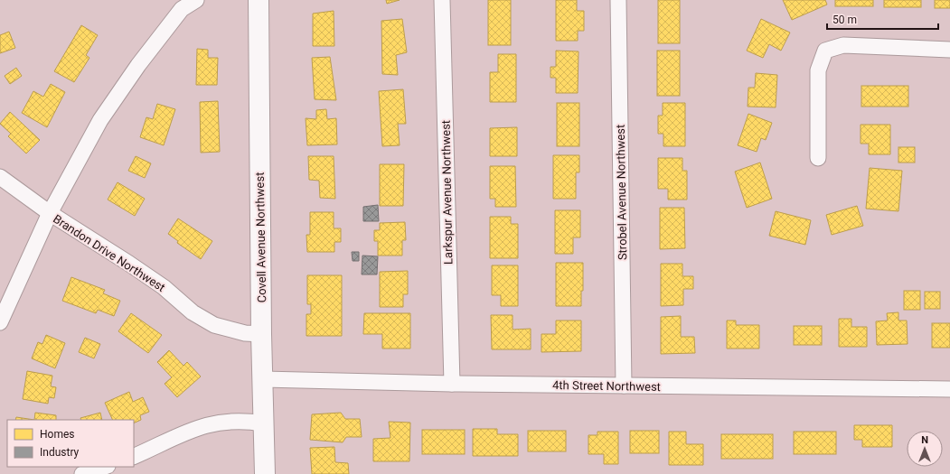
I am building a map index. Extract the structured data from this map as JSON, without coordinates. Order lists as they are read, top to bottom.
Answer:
{
  "streets": {
    "street": [
      "Larkspur Avenue Northwest",
      "Strobel Avenue Northwest",
      "Covell Avenue Northwest",
      "Brandon Drive Northwest",
      "4th Street Northwest"
    ]
  },
  "crossings": [
    ["Larkspur Avenue Northwest", "4th Street Northwest"],
    ["Strobel Avenue Northwest", "4th Street Northwest"],
    ["Covell Avenue Northwest", "Brandon Drive Northwest"],
    ["Covell Avenue Northwest", "4th Street Northwest"]
  ],
  "legend": ["Homes", "Industry"],
  "scale_bar": "50 m",
  "north": "top"
}
